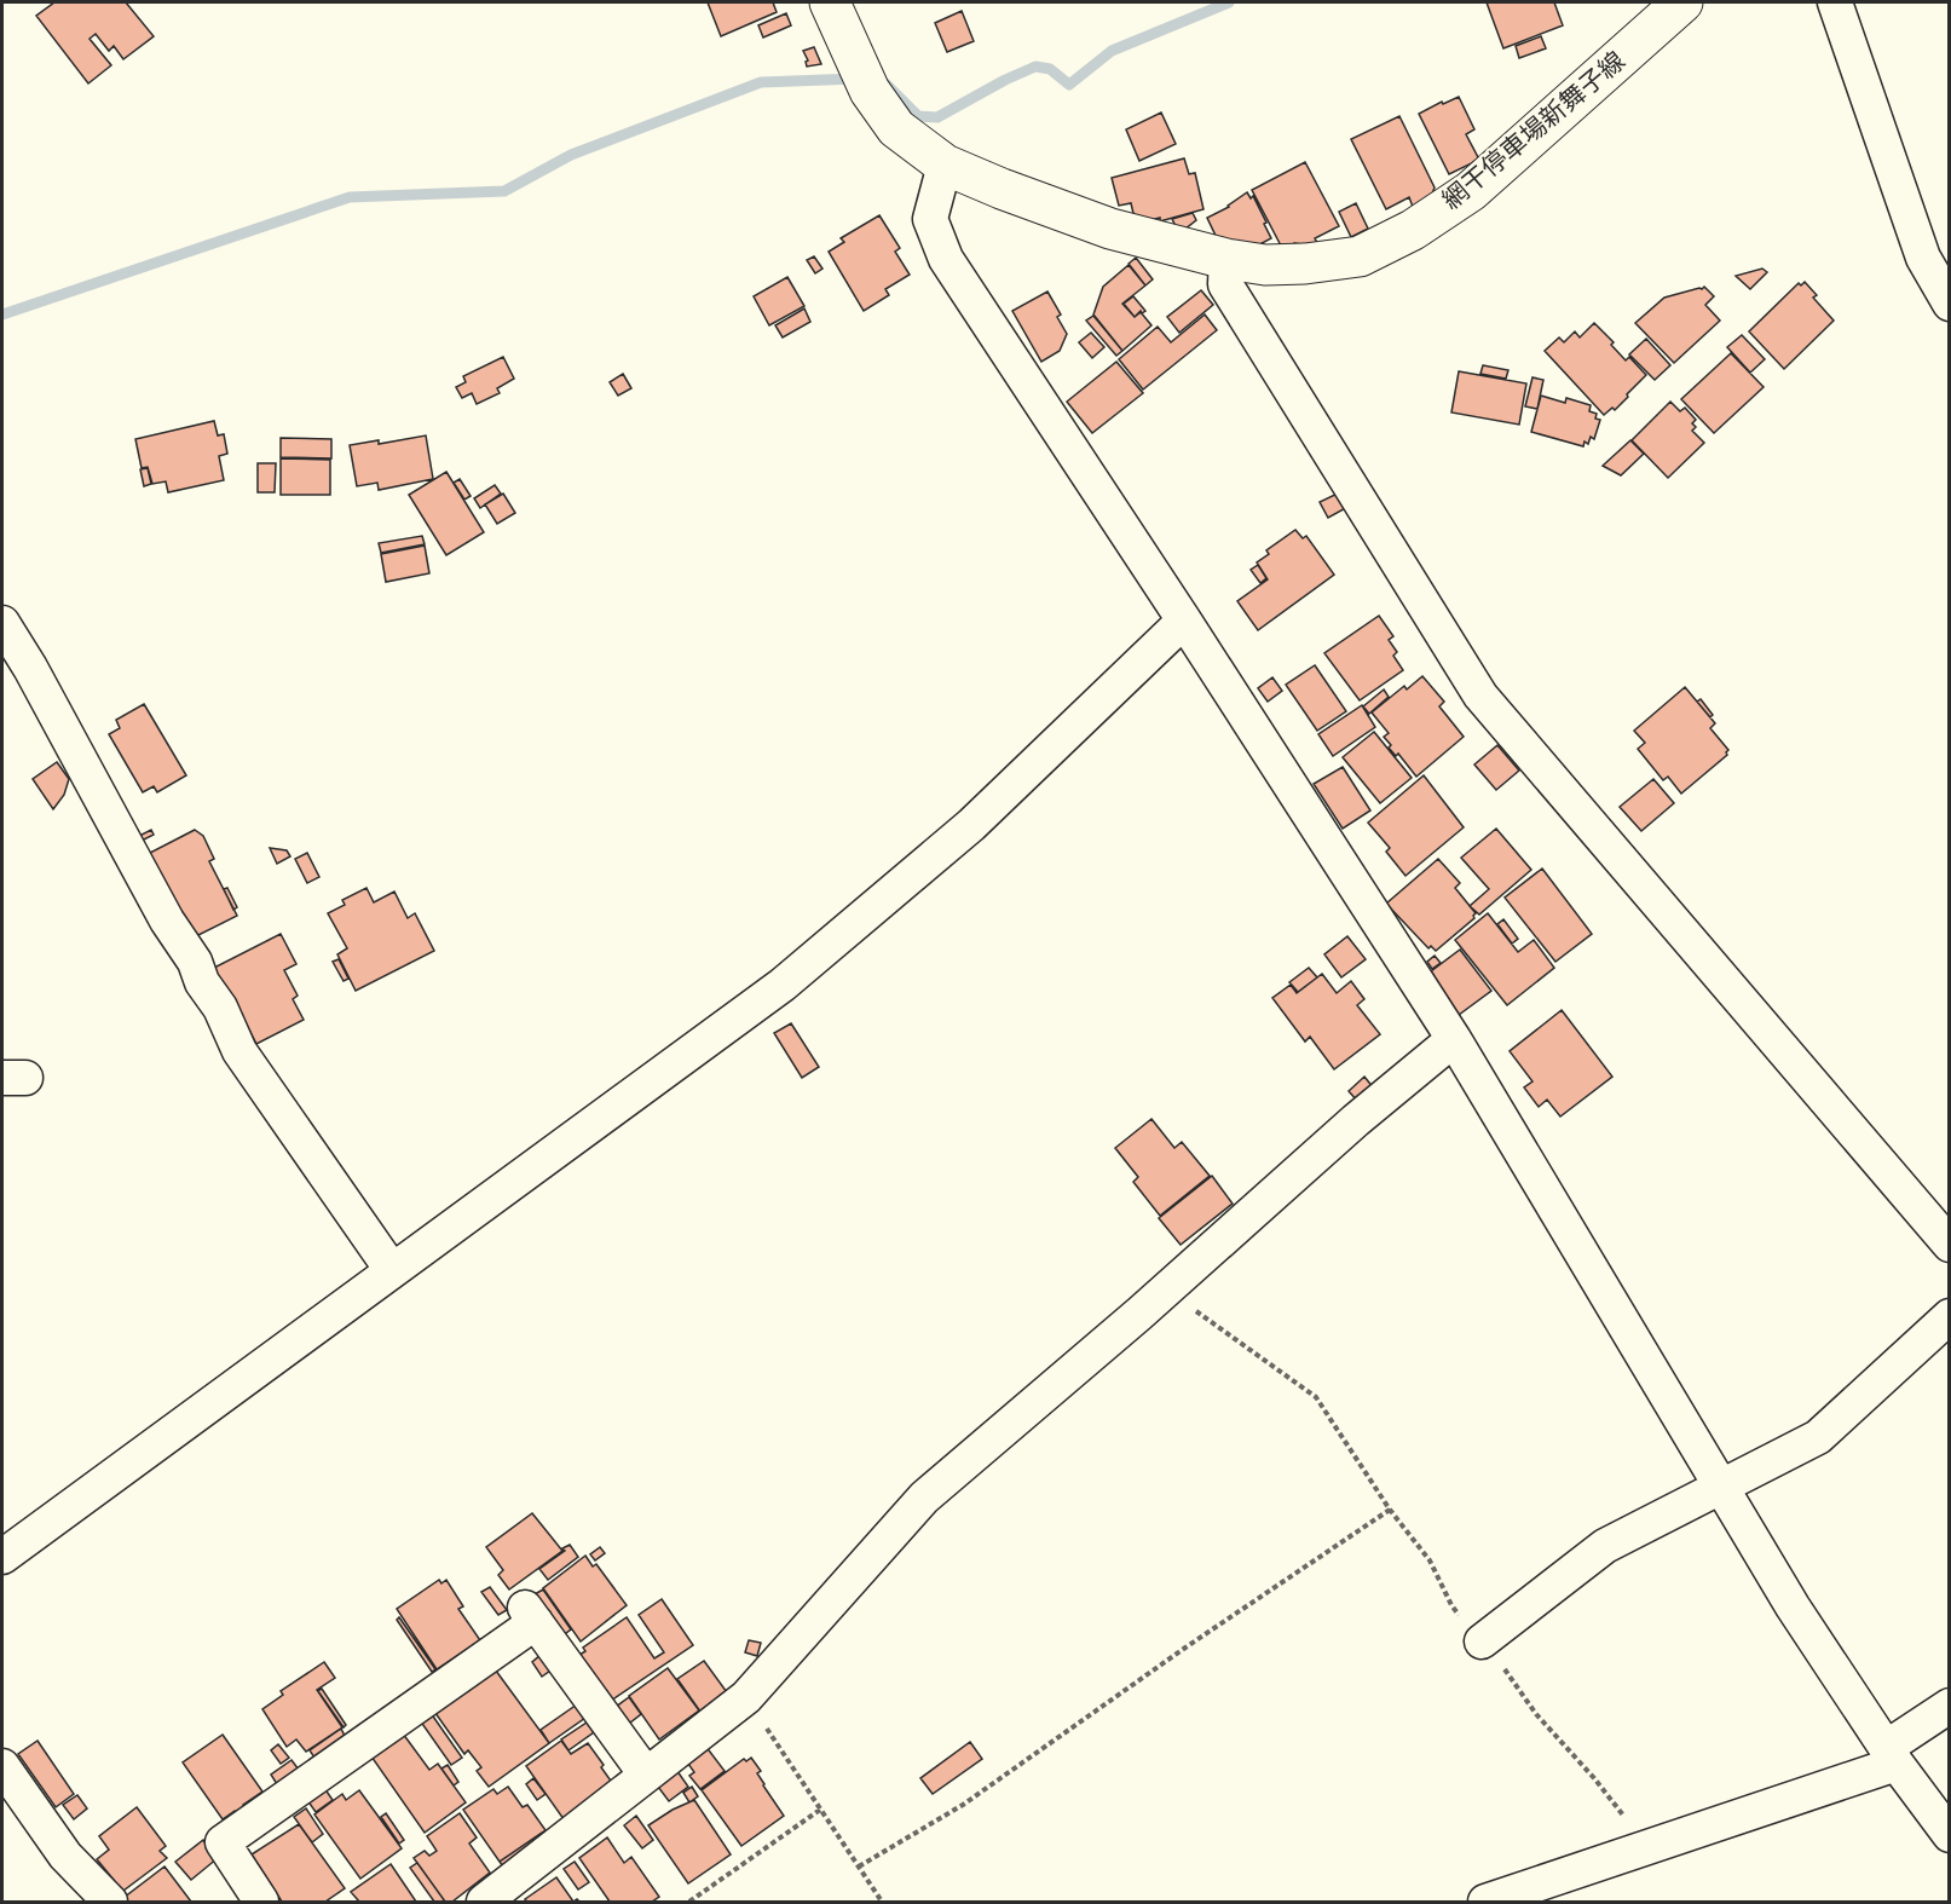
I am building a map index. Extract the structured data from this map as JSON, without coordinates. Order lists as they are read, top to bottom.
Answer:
{
  "streets": {
    "main road": ["網干停車場新舞子線"]
  }
}
